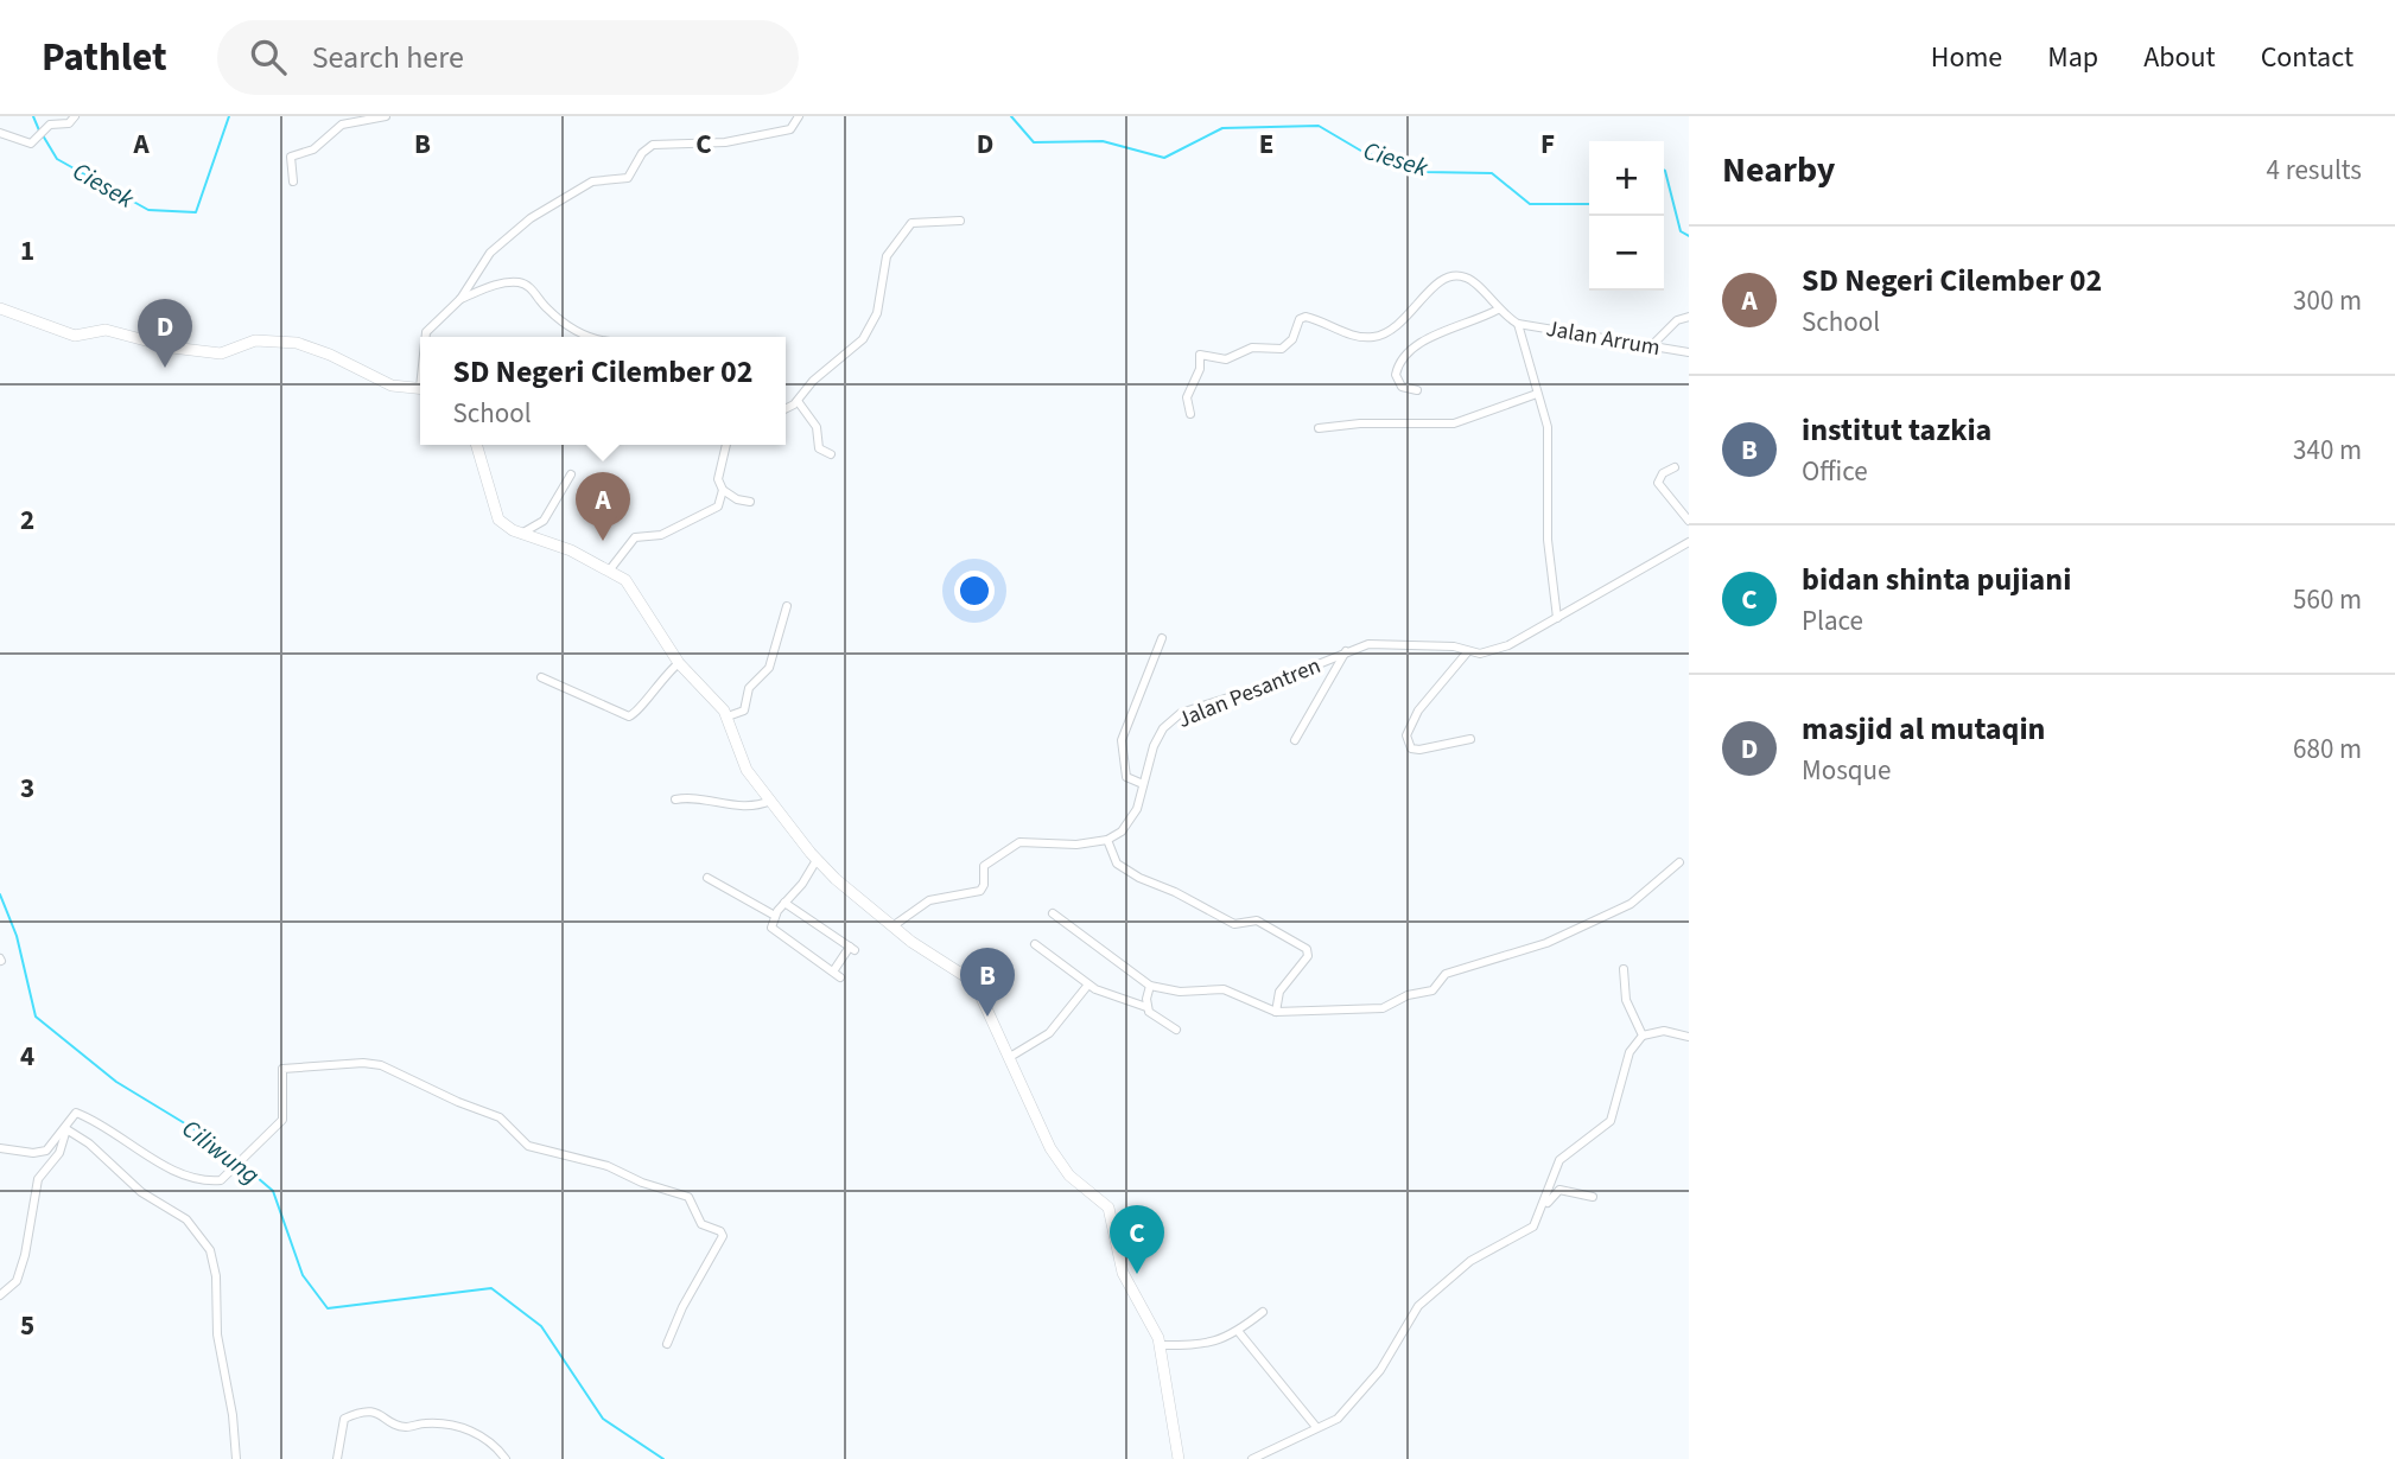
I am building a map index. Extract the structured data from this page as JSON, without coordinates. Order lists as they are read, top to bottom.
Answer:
{
  "streets": {
    "street": ["Jalan Arrum", "Jalan Pesantren"]
  },
  "water": ["Ciesek", "Ciliwung"],
  "page": {
    "header": "Pathlet",
    "search": "Search here",
    "nav": [
      "Home",
      "Map",
      "About",
      "Contact"
    ],
    "heading": ["Nearby", "4 results"],
    "map_buttons": ["+", "−"],
    "list": [
      {
        "mark": "A",
        "name": "SD Negeri Cilember 02",
        "note": "School",
        "value": "300 m"
      },
      {
        "mark": "B",
        "name": "institut tazkia",
        "note": "Office",
        "value": "340 m"
      },
      {
        "mark": "C",
        "name": "bidan shinta pujiani",
        "note": "Place",
        "value": "560 m"
      },
      {
        "mark": "D",
        "name": "masjid al mutaqin",
        "note": "Mosque",
        "value": "680 m"
      }
    ],
    "pins": [
      "D",
      "A",
      "B",
      "C"
    ],
    "popup": ["SD Negeri Cilember 02", "School"]
  },
  "grid": {
    "columns": [
      "A",
      "B",
      "C",
      "D",
      "E",
      "F"
    ],
    "rows": [
      "1",
      "2",
      "3",
      "4",
      "5"
    ]
  }
}
